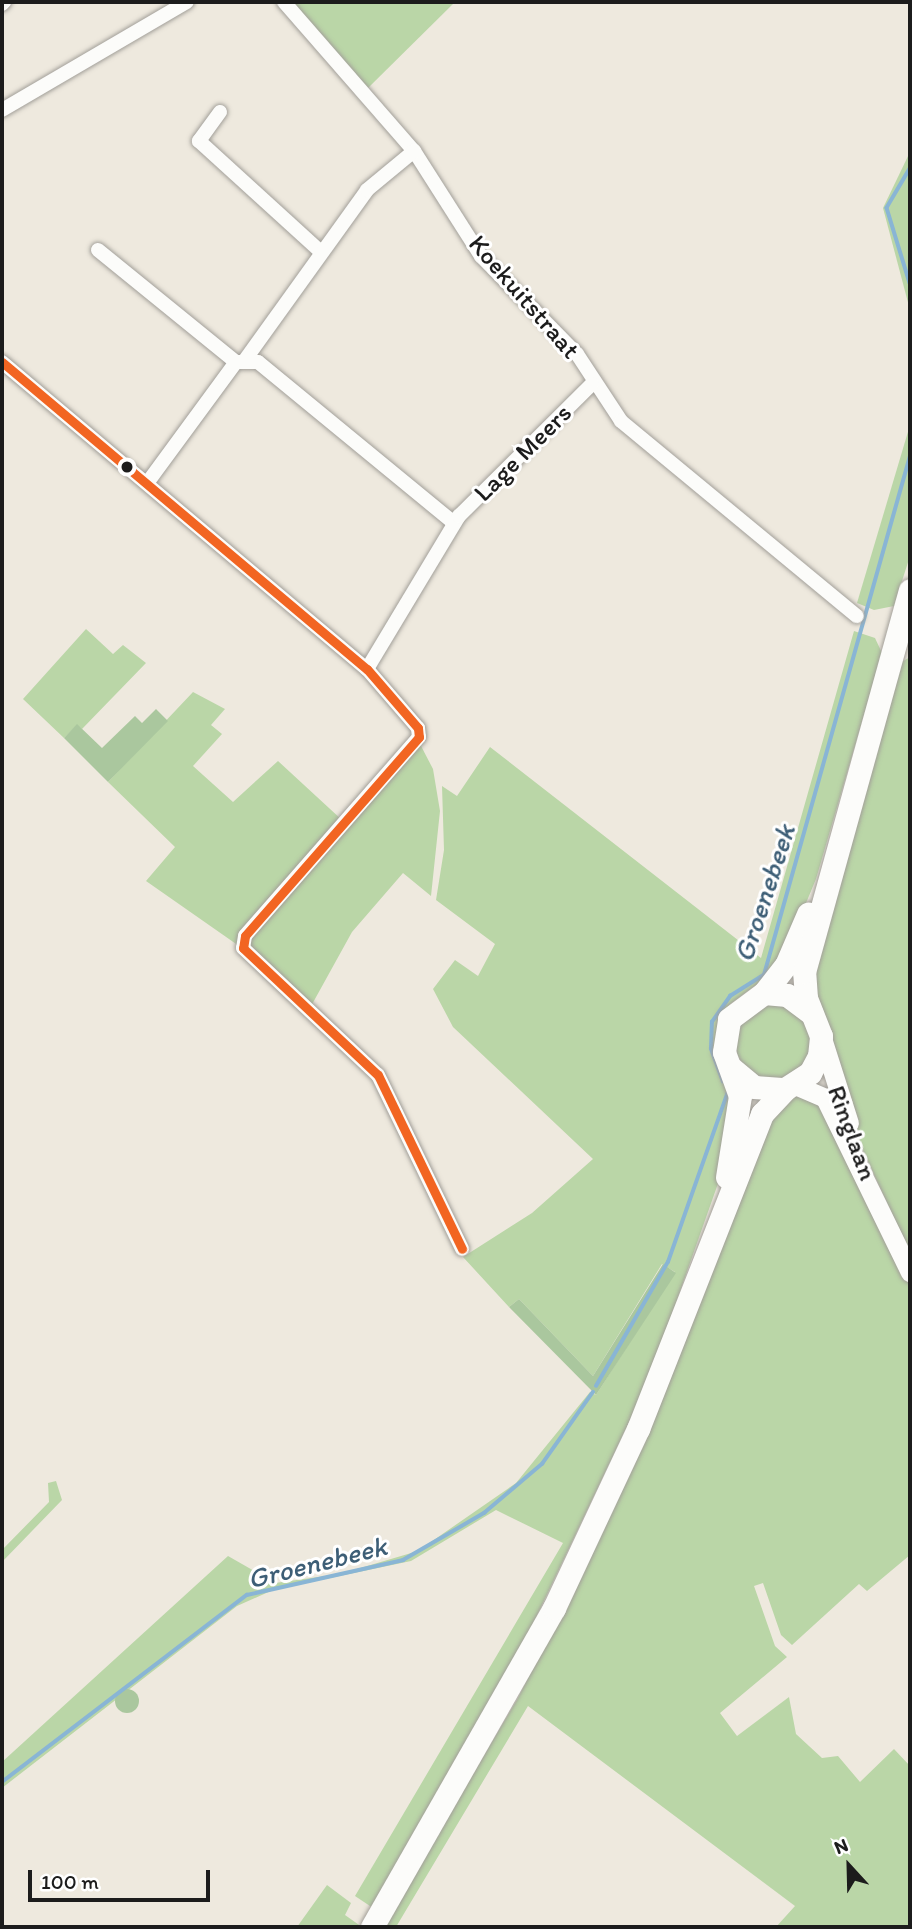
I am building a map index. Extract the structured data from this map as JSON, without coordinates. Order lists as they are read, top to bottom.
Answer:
{
  "streets": {
    "main road": ["Ringlaan"],
    "street": ["Koekuitstraat", "Lage Meers"]
  },
  "crossings": [
    ["Koekuitstraat", "Lage Meers"]
  ],
  "water": ["Groenebeek"],
  "scale_bar": "100 m",
  "north": "top"
}
